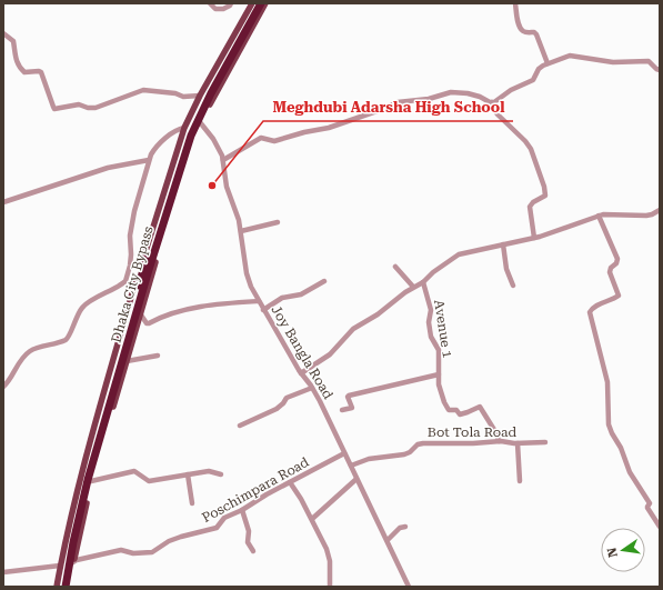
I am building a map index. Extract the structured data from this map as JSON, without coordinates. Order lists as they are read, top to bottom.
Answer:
{
  "streets": {
    "highway": ["Dhaka City Bypass"],
    "street": [
      "Avenue 1",
      "Joy Bangla Road",
      "Bot Tola Road",
      "Poschimpara Road"
    ]
  },
  "crossings": [
    ["Avenue 1", "Bot Tola Road"],
    ["Joy Bangla Road", "Bot Tola Road"],
    ["Joy Bangla Road", "Poschimpara Road"]
  ],
  "places": ["Meghdubi Adarsha High School"],
  "north": "left"
}
